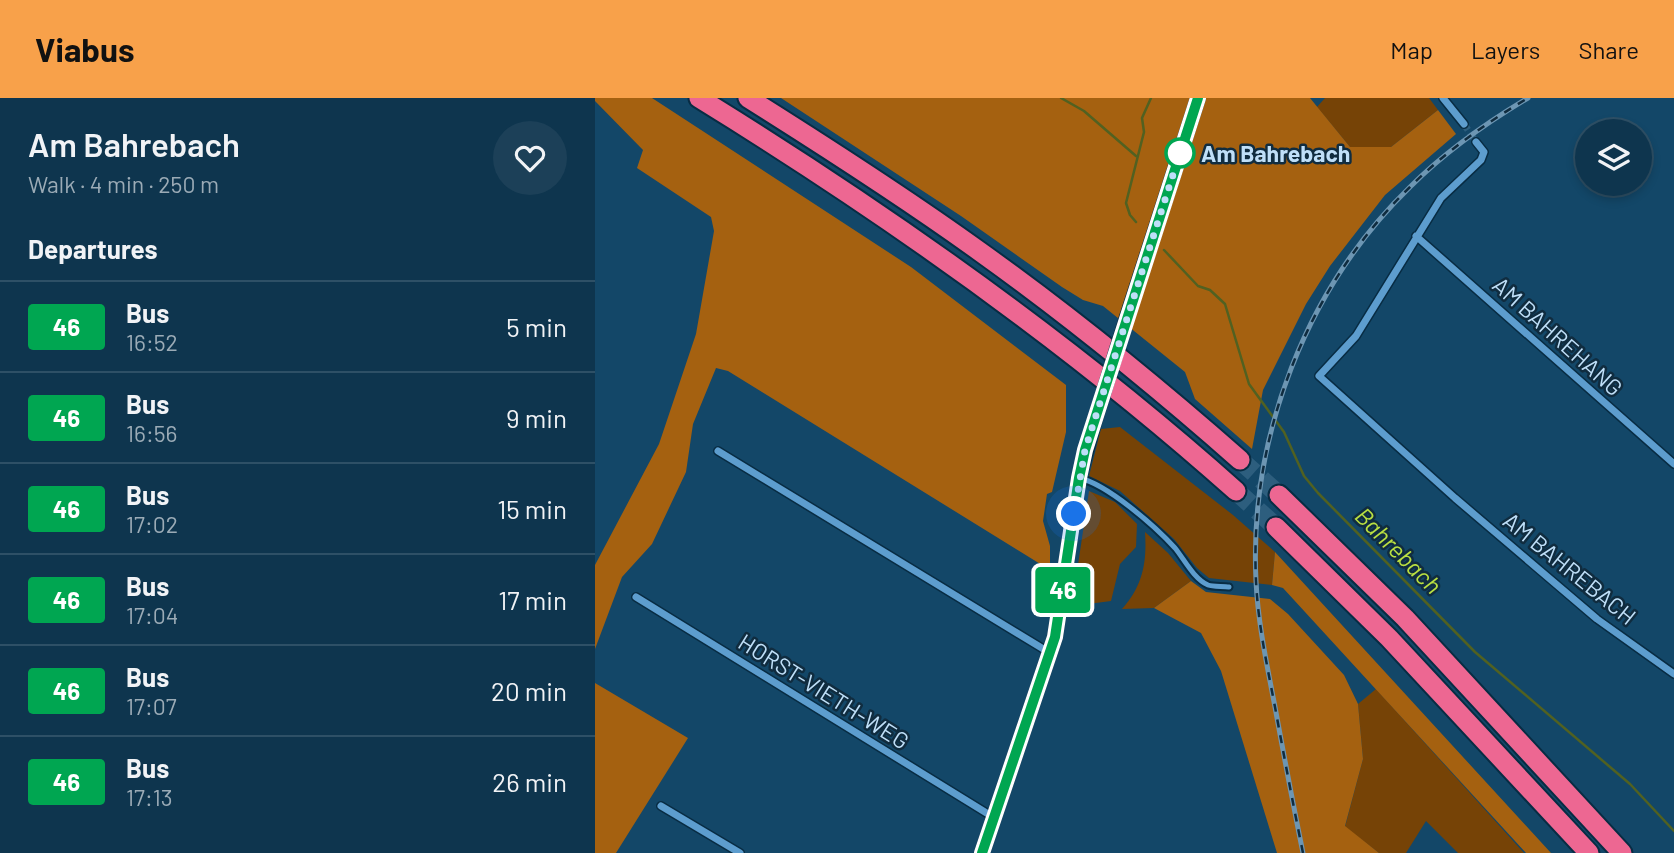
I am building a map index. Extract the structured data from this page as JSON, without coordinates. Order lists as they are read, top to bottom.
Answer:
{
  "streets": {
    "street": ["AM BAHREHANG", "AM BAHREBACH", "HORST-VIETH-WEG"]
  },
  "crossings": [
    ["AM BAHREHANG", "AM BAHREBACH"]
  ],
  "water": ["Bahrebach"],
  "places": ["Am Bahrebach"],
  "lines": ["bus line 46"],
  "page": {
    "header": "Viabus",
    "nav": ["Map", "Layers", "Share"],
    "heading": [
      ["Am Bahrebach", "Walk · 4 min · 250 m"],
      "Departures"
    ],
    "on_map": "46",
    "list": [
      {
        "mark": "46",
        "name": "Bus",
        "note": "16:52",
        "value": "5 min"
      },
      {
        "mark": "46",
        "name": "Bus",
        "note": "16:56",
        "value": "9 min"
      },
      {
        "mark": "46",
        "name": "Bus",
        "note": "17:02",
        "value": "15 min"
      },
      {
        "mark": "46",
        "name": "Bus",
        "note": "17:04",
        "value": "17 min"
      },
      {
        "mark": "46",
        "name": "Bus",
        "note": "17:07",
        "value": "20 min"
      },
      {
        "mark": "46",
        "name": "Bus",
        "note": "17:13",
        "value": "26 min"
      }
    ]
  }
}
